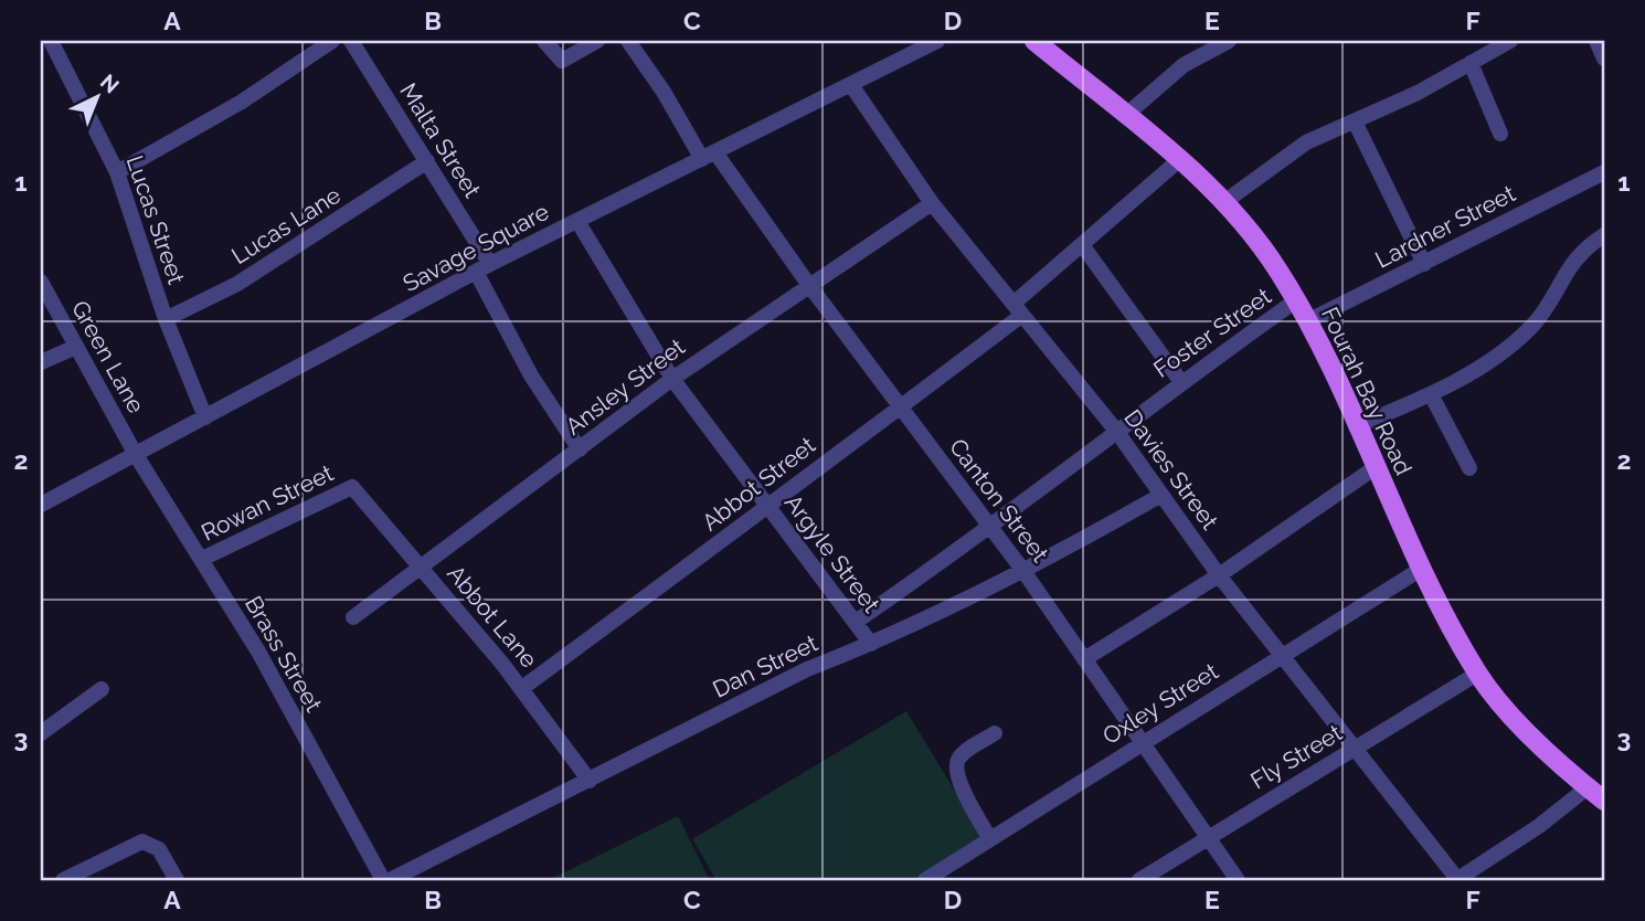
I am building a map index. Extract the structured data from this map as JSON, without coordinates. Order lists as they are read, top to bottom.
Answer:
{
  "streets": {
    "main road": ["Fourah Bay Road"],
    "street": [
      "Malta Street",
      "Lucas Street",
      "Lucas Lane",
      "Lardner Street",
      "Savage Square",
      "Foster Street",
      "Green Lane",
      "Ansley Street",
      "Davies Street",
      "Abbot Street",
      "Canton Street",
      "Rowan Street",
      "Argyle Street",
      "Abbot Lane",
      "Brass Street",
      "Dan Street",
      "Oxley Street",
      "Fly Street"
    ]
  },
  "crossings": [
    ["Malta Street", "Lucas Lane"],
    ["Malta Street", "Savage Square"],
    ["Malta Street", "Ansley Street"],
    ["Lucas Street", "Lucas Lane"],
    ["Lucas Street", "Savage Square"],
    ["Lardner Street", "Fourah Bay Road"],
    ["Savage Square", "Green Lane"],
    ["Savage Square", "Davies Street"],
    ["Savage Square", "Canton Street"],
    ["Savage Square", "Argyle Street"],
    ["Savage Square", "Brass Street"],
    ["Foster Street", "Fourah Bay Road"],
    ["Foster Street", "Davies Street"],
    ["Foster Street", "Canton Street"],
    ["Foster Street", "Argyle Street"],
    ["Green Lane", "Brass Street"],
    ["Ansley Street", "Davies Street"],
    ["Ansley Street", "Canton Street"],
    ["Ansley Street", "Argyle Street"],
    ["Ansley Street", "Abbot Lane"],
    ["Fourah Bay Road", "Abbot Street"],
    ["Fourah Bay Road", "Oxley Street"],
    ["Fourah Bay Road", "Fly Street"],
    ["Davies Street", "Abbot Street"],
    ["Davies Street", "Dan Street"],
    ["Davies Street", "Oxley Street"],
    ["Davies Street", "Fly Street"],
    ["Abbot Street", "Canton Street"],
    ["Abbot Street", "Argyle Street"],
    ["Abbot Street", "Abbot Lane"],
    ["Canton Street", "Dan Street"],
    ["Canton Street", "Oxley Street"],
    ["Canton Street", "Fly Street"],
    ["Rowan Street", "Abbot Lane"],
    ["Rowan Street", "Brass Street"],
    ["Argyle Street", "Dan Street"],
    ["Abbot Lane", "Dan Street"]
  ],
  "north": "top right",
  "grid": {
    "columns": [
      "A",
      "B",
      "C",
      "D",
      "E",
      "F"
    ],
    "rows": ["1", "2", "3"]
  }
}
